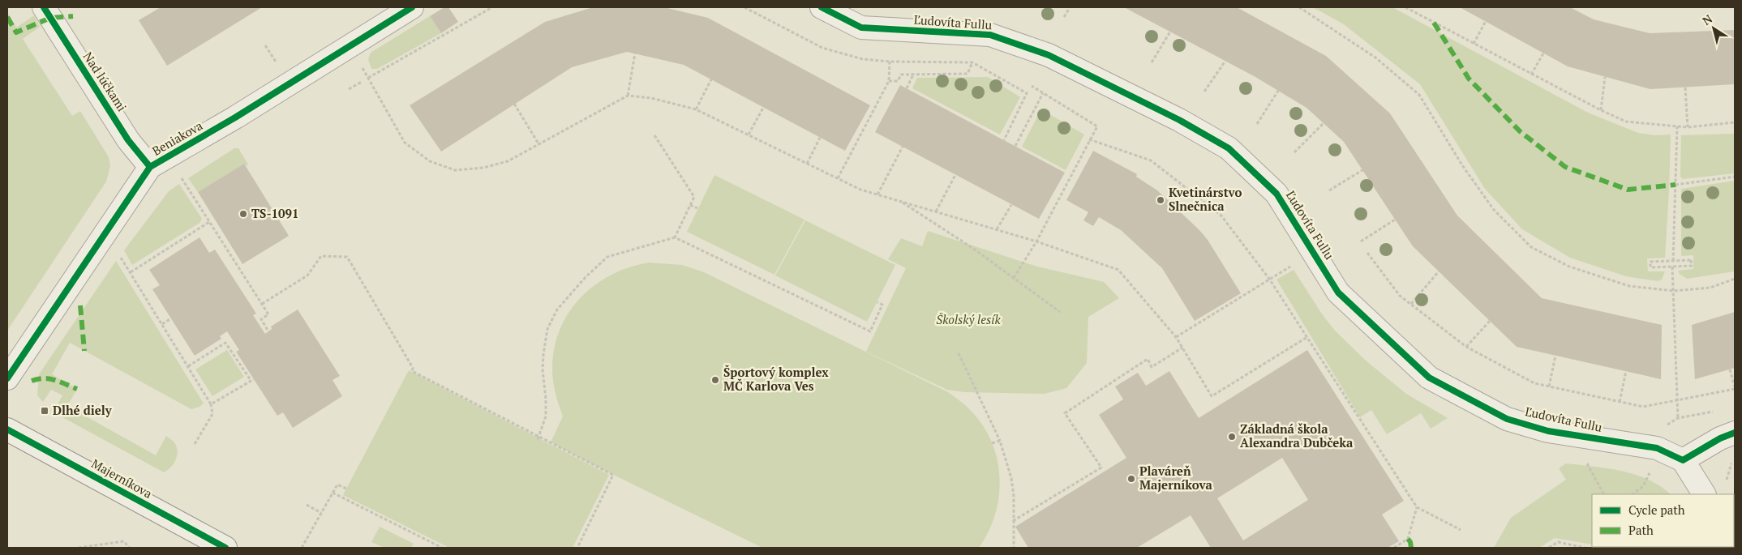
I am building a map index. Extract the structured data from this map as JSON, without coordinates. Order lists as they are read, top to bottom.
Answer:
{
  "streets": {
    "street": [
      "Ľudovíta Fullu",
      "Nad lúčkami",
      "Beniakova",
      "Majerníkova"
    ]
  },
  "crossings": [
    ["Nad lúčkami", "Beniakova"]
  ],
  "parks": ["Školský lesík"],
  "places": {
    "other": [
      "Kvetinárstvo Slnečnica",
      "TS-1091",
      "Športový komplex MČ Karlova Ves",
      "Základná škola Alexandra Dubčeka",
      "Plaváreň Majerníkova"
    ],
    "transit": ["Dlhé diely"]
  },
  "legend": ["Cycle path", "Path"],
  "north": "top left"
}
